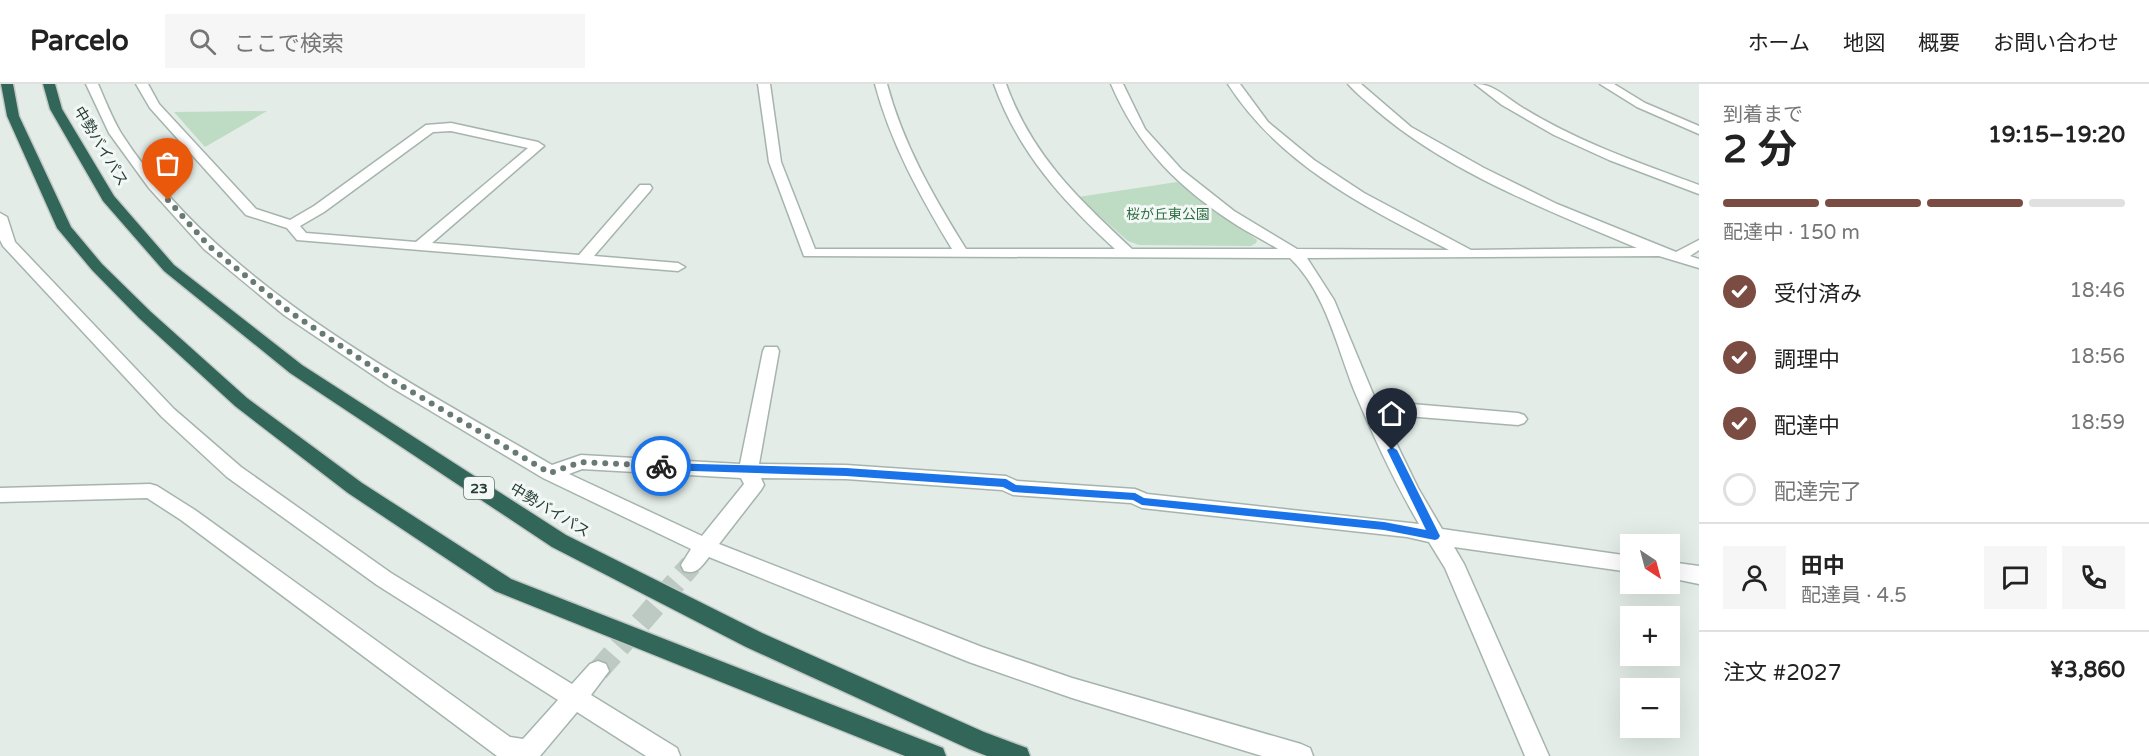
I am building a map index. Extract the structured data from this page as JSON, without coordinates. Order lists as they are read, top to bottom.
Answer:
{
  "streets": {
    "highway": ["中勢バイパス", "23"]
  },
  "parks": ["桜が丘東公園"],
  "north": "bottom right",
  "page": {
    "header": "Parcelo",
    "search": "ここで検索",
    "nav": [
      "ホーム",
      "地図",
      "概要",
      "お問い合わせ"
    ],
    "heading": ["2 分", "到着まで", "19:15–19:20"],
    "panel": [
      "田中",
      "配達員 · 4.5",
      "注文 #2027",
      "¥3,860"
    ],
    "bar": "配達中 · 150 m",
    "list": [
      ["受付済み", "18:46"],
      ["調理中", "18:56"],
      ["配達中", "18:59"],
      "配達完了"
    ],
    "map_buttons": ["+", "−"]
  }
}
